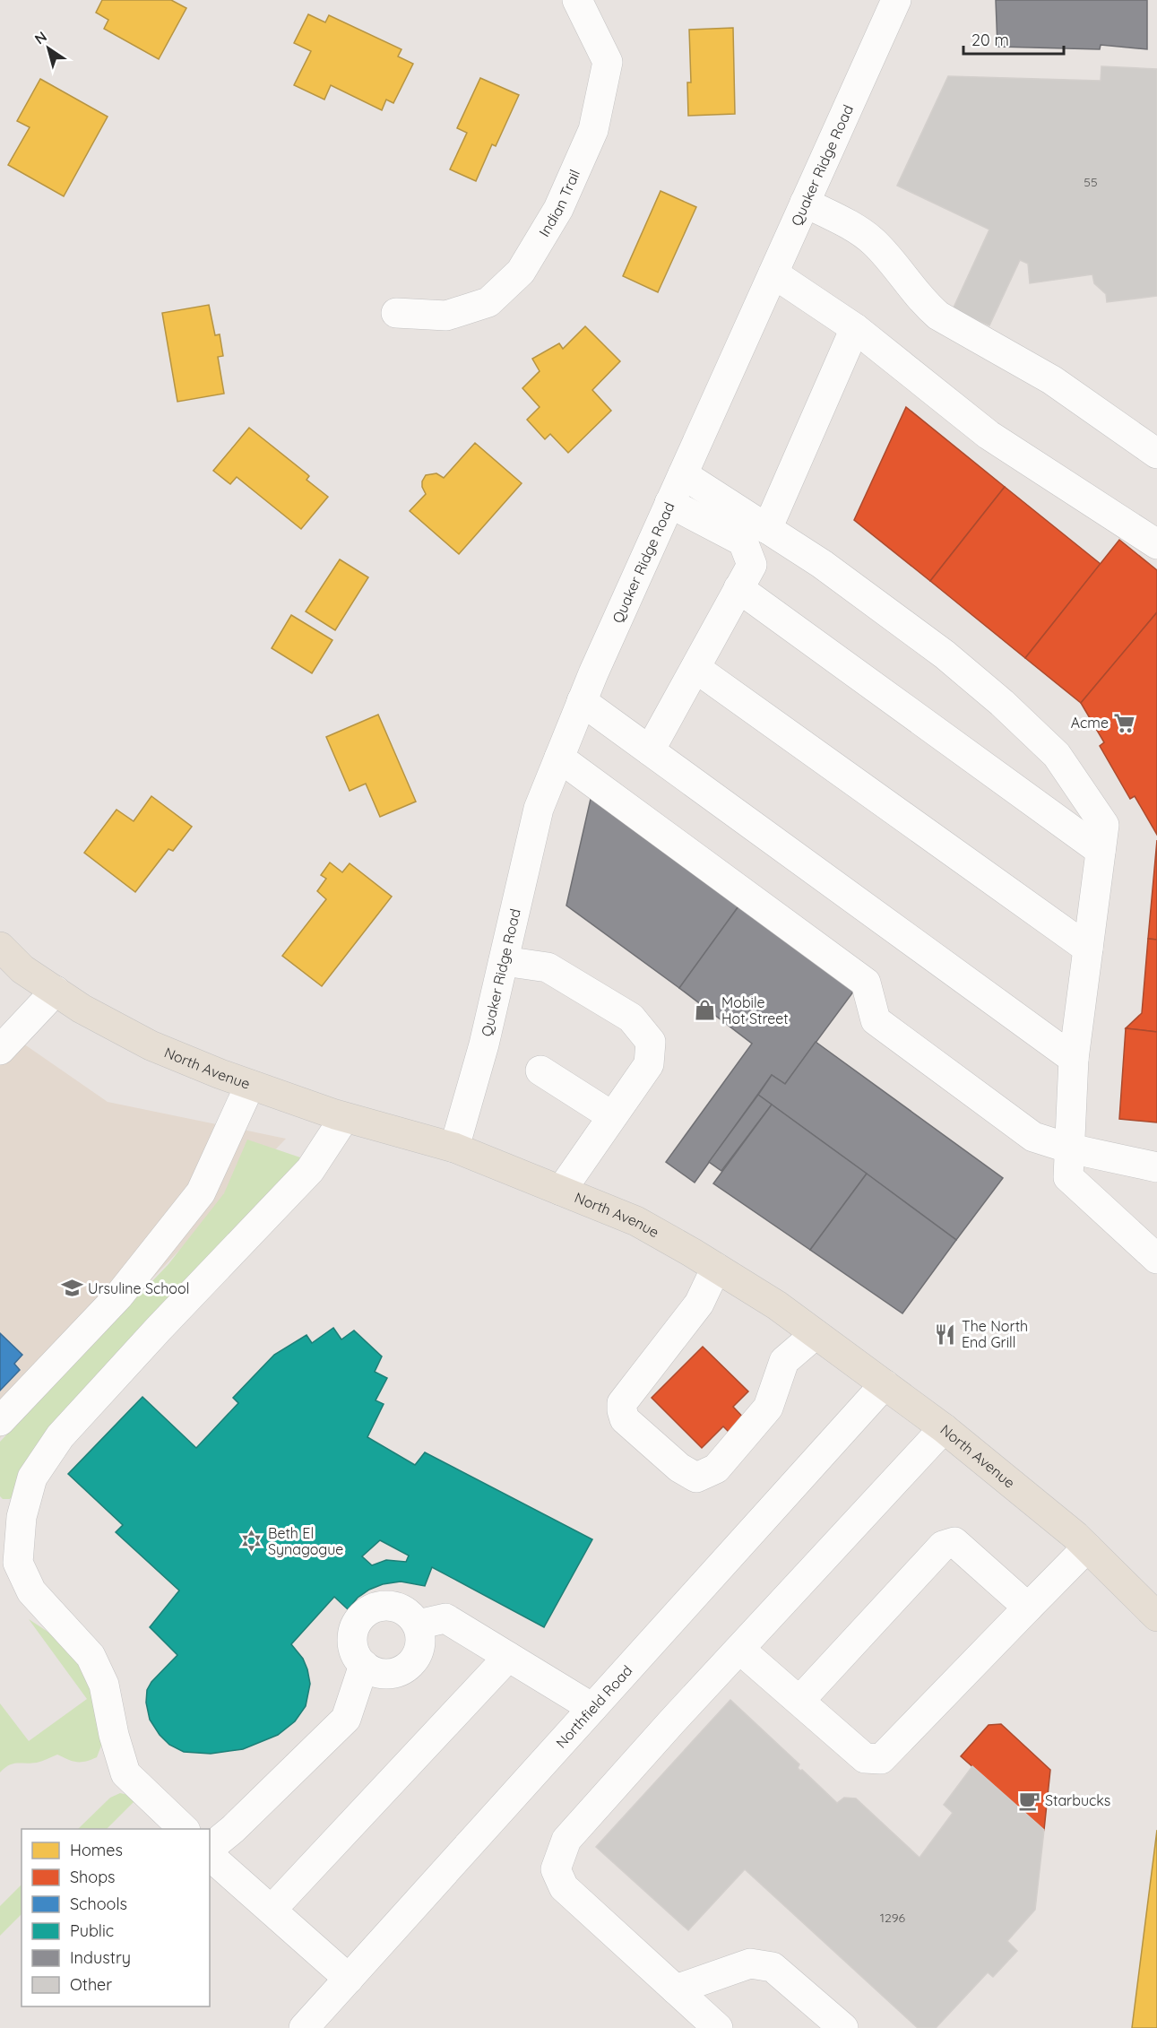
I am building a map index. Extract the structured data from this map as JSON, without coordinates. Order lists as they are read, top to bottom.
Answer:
{
  "streets": {
    "main road": ["North Avenue"],
    "street": ["Quaker Ridge Road", "Indian Trail", "Northfield Road"]
  },
  "crossings": [
    ["Quaker Ridge Road", "North Avenue"],
    ["North Avenue", "Northfield Road"]
  ],
  "places": {
    "supermarket": ["Acme"],
    "shop": ["Mobile Hot Street"],
    "school or university": ["Ursuline School"],
    "restaurant": ["The North End Grill"],
    "synagogue": ["Beth El Synagogue"],
    "cafe": ["Starbucks"]
  },
  "house_numbers": ["55", "1296"],
  "legend": [
    "Homes",
    "Shops",
    "Schools",
    "Public",
    "Industry",
    "Other"
  ],
  "scale_bar": "20 m",
  "north": "top left"
}
